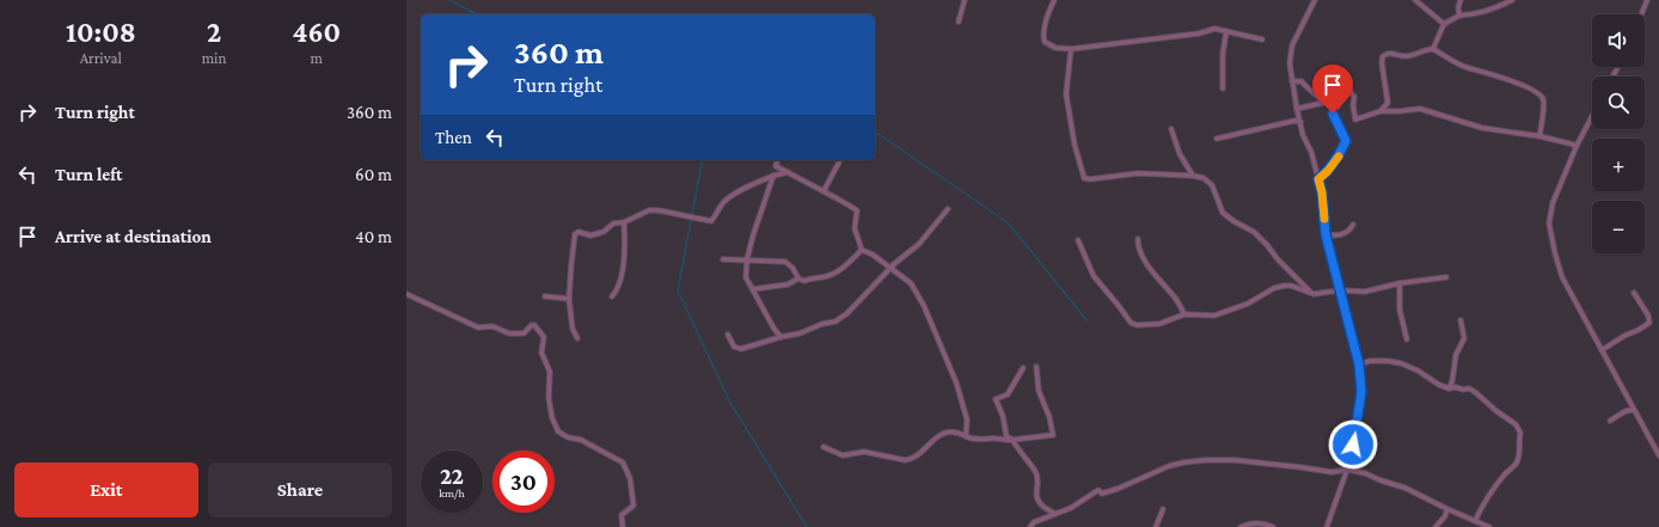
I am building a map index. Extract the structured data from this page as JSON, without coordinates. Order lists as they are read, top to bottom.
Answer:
{
  "page": {
    "eta": [
      "10:08",
      "Arrival",
      "2",
      "min",
      "460",
      "m"
    ],
    "map_buttons": ["+", "−"],
    "turn": ["360 m", "Turn right"],
    "list": [
      {
        "name": "Turn right",
        "value": "360 m"
      },
      {
        "name": "Turn left",
        "value": "60 m"
      },
      {
        "name": "Arrive at destination",
        "value": "40 m"
      }
    ],
    "then": "Then",
    "speed": "22 km/h",
    "limit": "30",
    "buttons": ["Exit", "Share"]
  }
}
